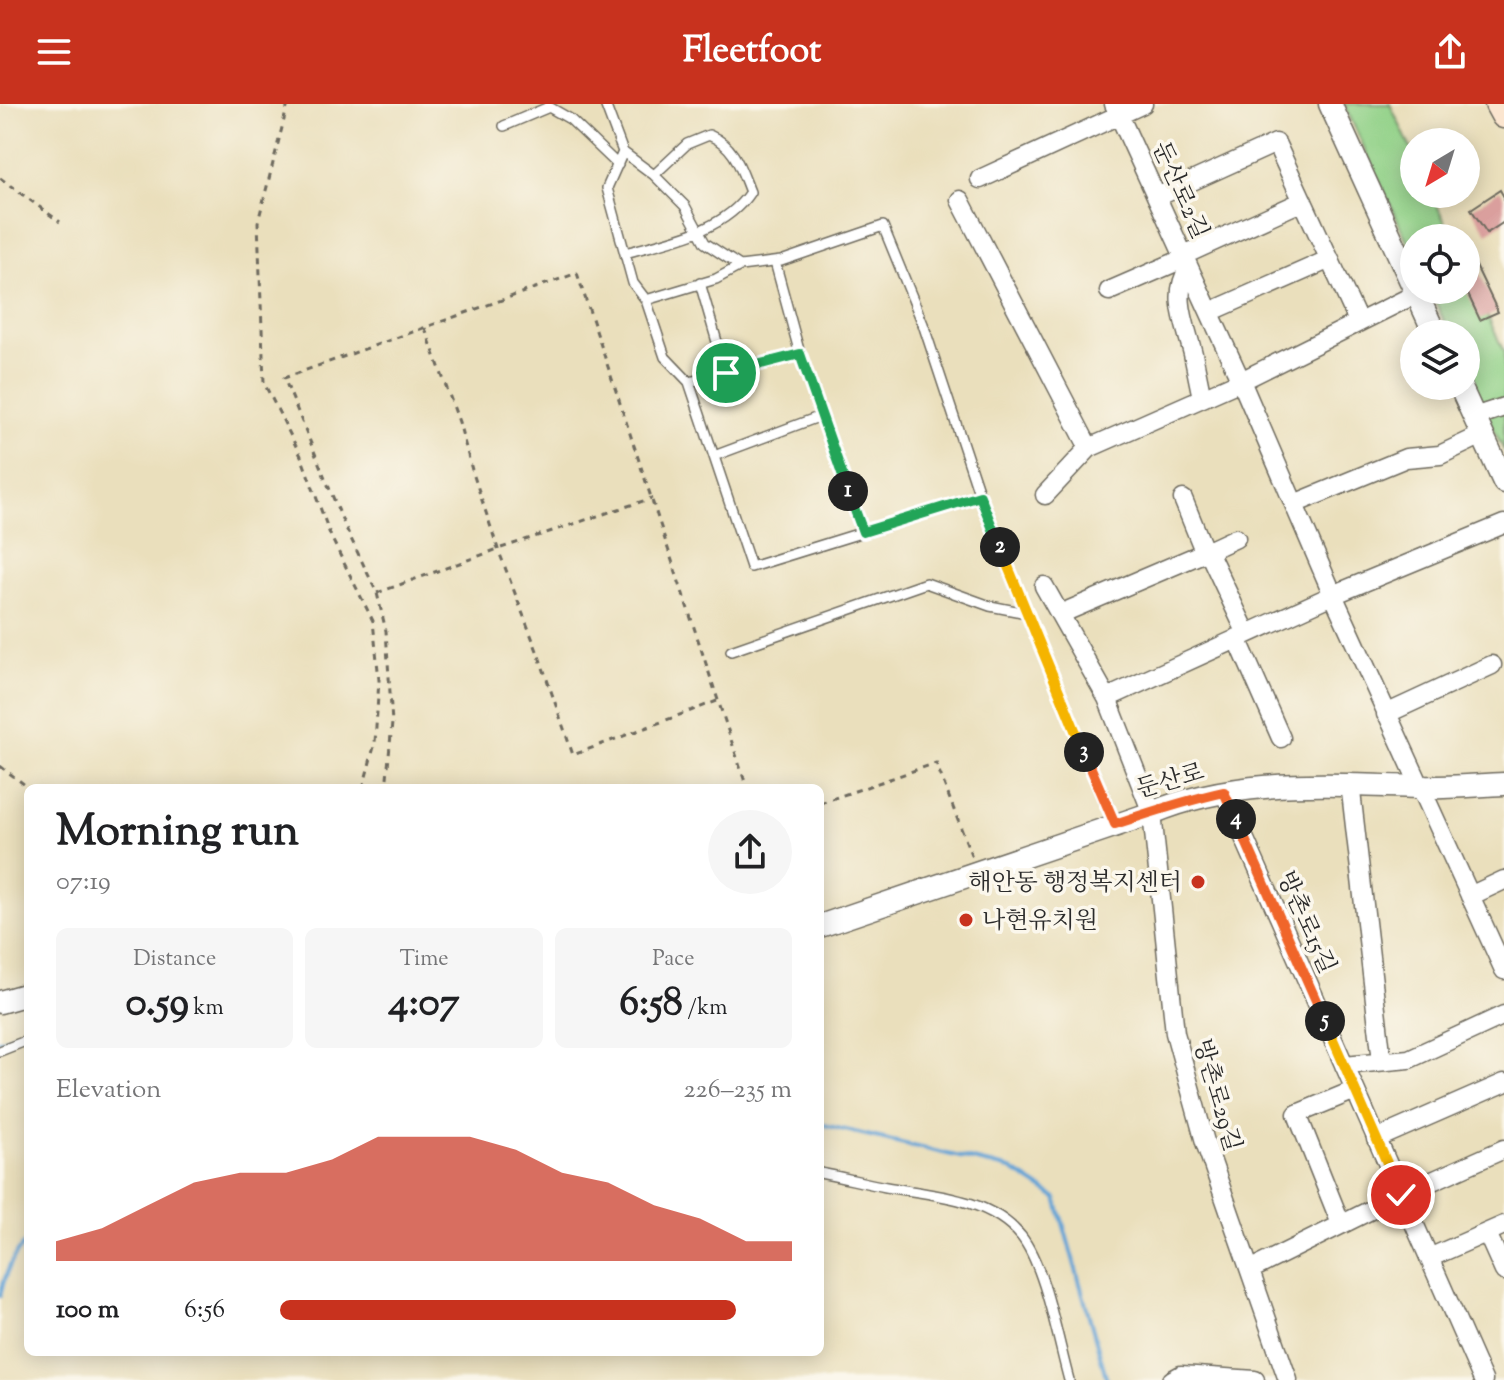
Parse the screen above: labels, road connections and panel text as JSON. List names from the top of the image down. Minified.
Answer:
{"streets":{"street":["둔산로2길","둔산로","방촌로15길","방촌로29길"]},"crossings":[["둔산로2길","둔산로"],["둔산로","방촌로15길"],["둔산로","방촌로29길"]],"places":["해안동 행정복지센터","나현유치원"],"north":"bottom left","page":{"header":"Fleetfoot","pins":["1","2","3","4","5"],"heading":["Morning run","07:19"],"stats":[["Distance","0.59 km"],["Time","4:07"],["Pace","6:58 /km"]],"chart":["Elevation","226–235 m"],"list":[{"name":"100 m","note":"6:56"}]}}
